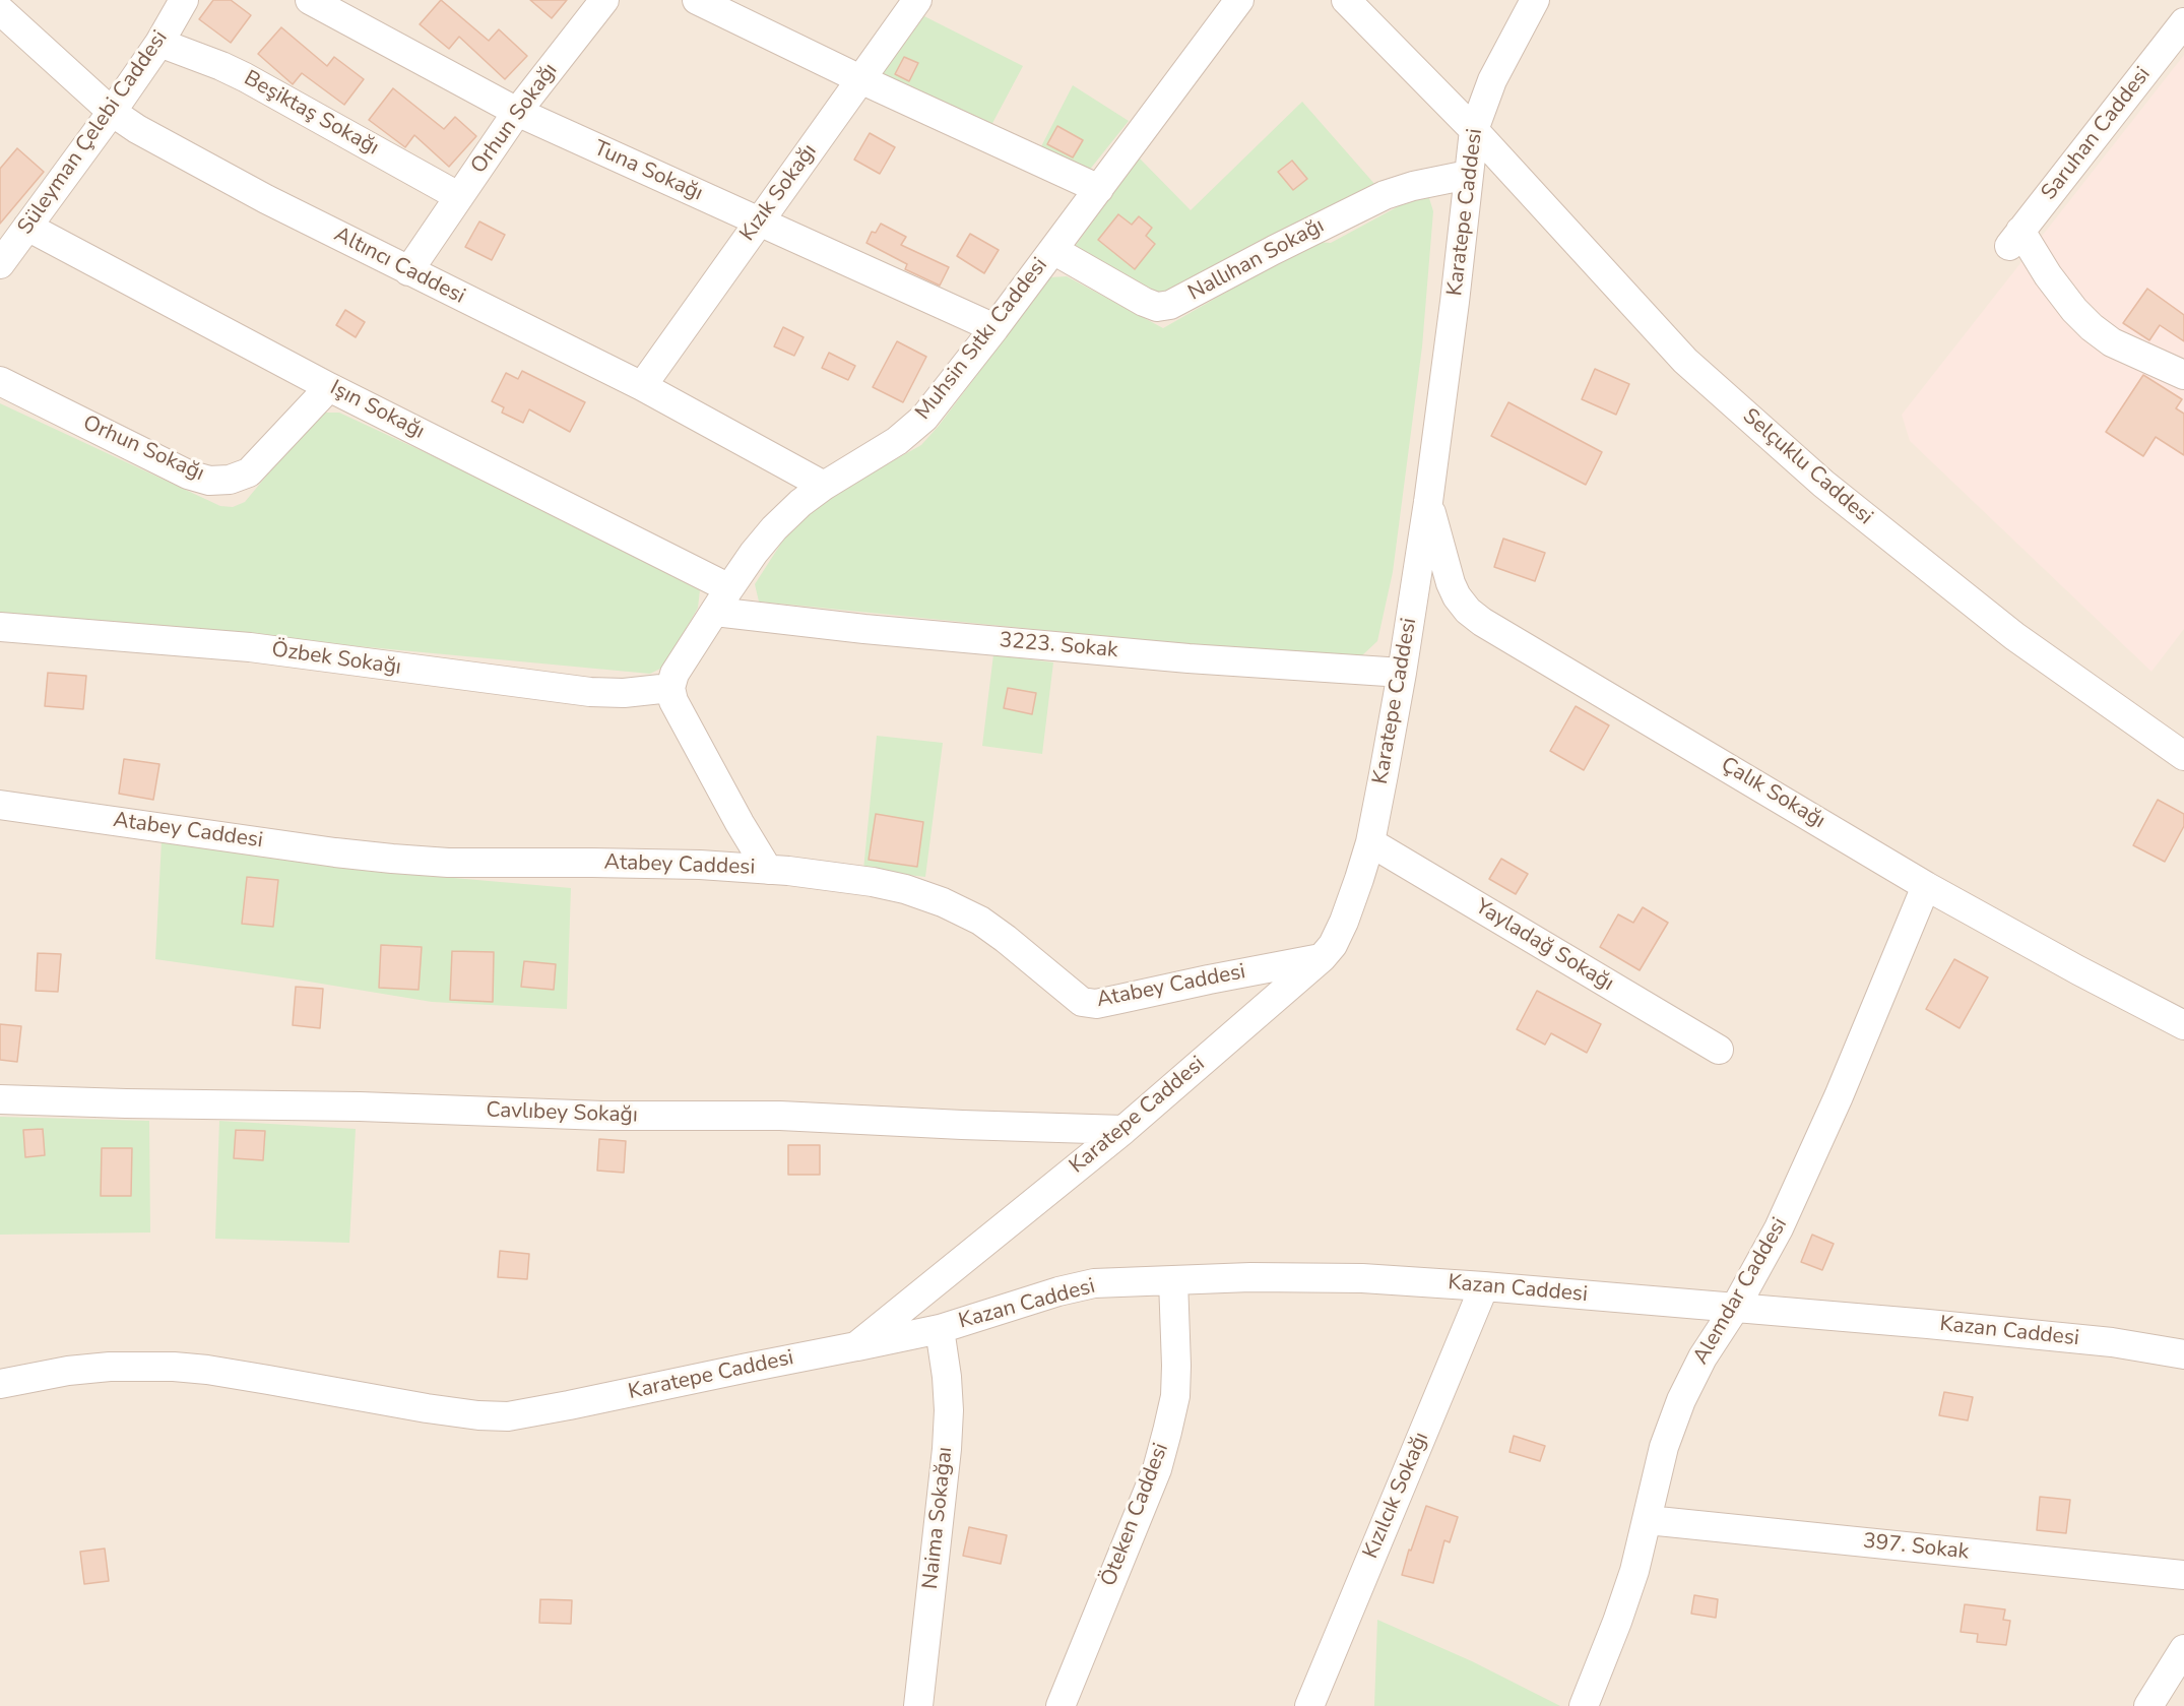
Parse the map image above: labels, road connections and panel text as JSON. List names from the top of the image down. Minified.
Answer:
{"streets":{"street":["Beşiktaş Sokağı","Orhun Sokağı","Süleyman Çelebi Caddesi","Saruhan Caddesi","Tuna Sokağı","Kızık Sokağı","Karatepe Caddesi","Nallıhan Sokağı","Altıncı Caddesi","Muhsin Sıtkı Caddesi","Işın Sokağı","Selçuklu Caddesi","3223. Sokak","Özbek Sokağı","Çalık Sokağı","Atabey Caddesi","Yayladağ Sokağı","Cavlıbey Sokağı","Kazan Caddesi","Alemdar Caddesi","Kızılcık Sokağı","Öteken Caddesi","Naima Sokağaı","397. Sokak"]},"crossings":[["Beşiktaş Sokağı","Orhun Sokağı"],["Beşiktaş Sokağı","Süleyman Çelebi Caddesi"],["Orhun Sokağı","Tuna Sokağı"],["Orhun Sokağı","Altıncı Caddesi"],["Orhun Sokağı","Işın Sokağı"],["Süleyman Çelebi Caddesi","Altıncı Caddesi"],["Süleyman Çelebi Caddesi","Işın Sokağı"],["Tuna Sokağı","Kızık Sokağı"],["Tuna Sokağı","Muhsin Sıtkı Caddesi"],["Kızık Sokağı","Altıncı Caddesi"],["Karatepe Caddesi","Nallıhan Sokağı"],["Karatepe Caddesi","Selçuklu Caddesi"],["Karatepe Caddesi","3223. Sokak"],["Karatepe Caddesi","Çalık Sokağı"],["Karatepe Caddesi","Atabey Caddesi"],["Karatepe Caddesi","Yayladağ Sokağı"],["Karatepe Caddesi","Cavlıbey Sokağı"],["Karatepe Caddesi","Kazan Caddesi"],["Nallıhan Sokağı","Muhsin Sıtkı Caddesi"],["Altıncı Caddesi","Muhsin Sıtkı Caddesi"],["Muhsin Sıtkı Caddesi","Işın Sokağı"],["Muhsin Sıtkı Caddesi","3223. Sokak"],["Muhsin Sıtkı Caddesi","Özbek Sokağı"],["Işın Sokağı","3223. Sokak"],["Çalık Sokağı","Alemdar Caddesi"],["Kazan Caddesi","Alemdar Caddesi"],["Kazan Caddesi","Kızılcık Sokağı"],["Kazan Caddesi","Öteken Caddesi"],["Kazan Caddesi","Naima Sokağaı"],["Alemdar Caddesi","397. Sokak"]]}
